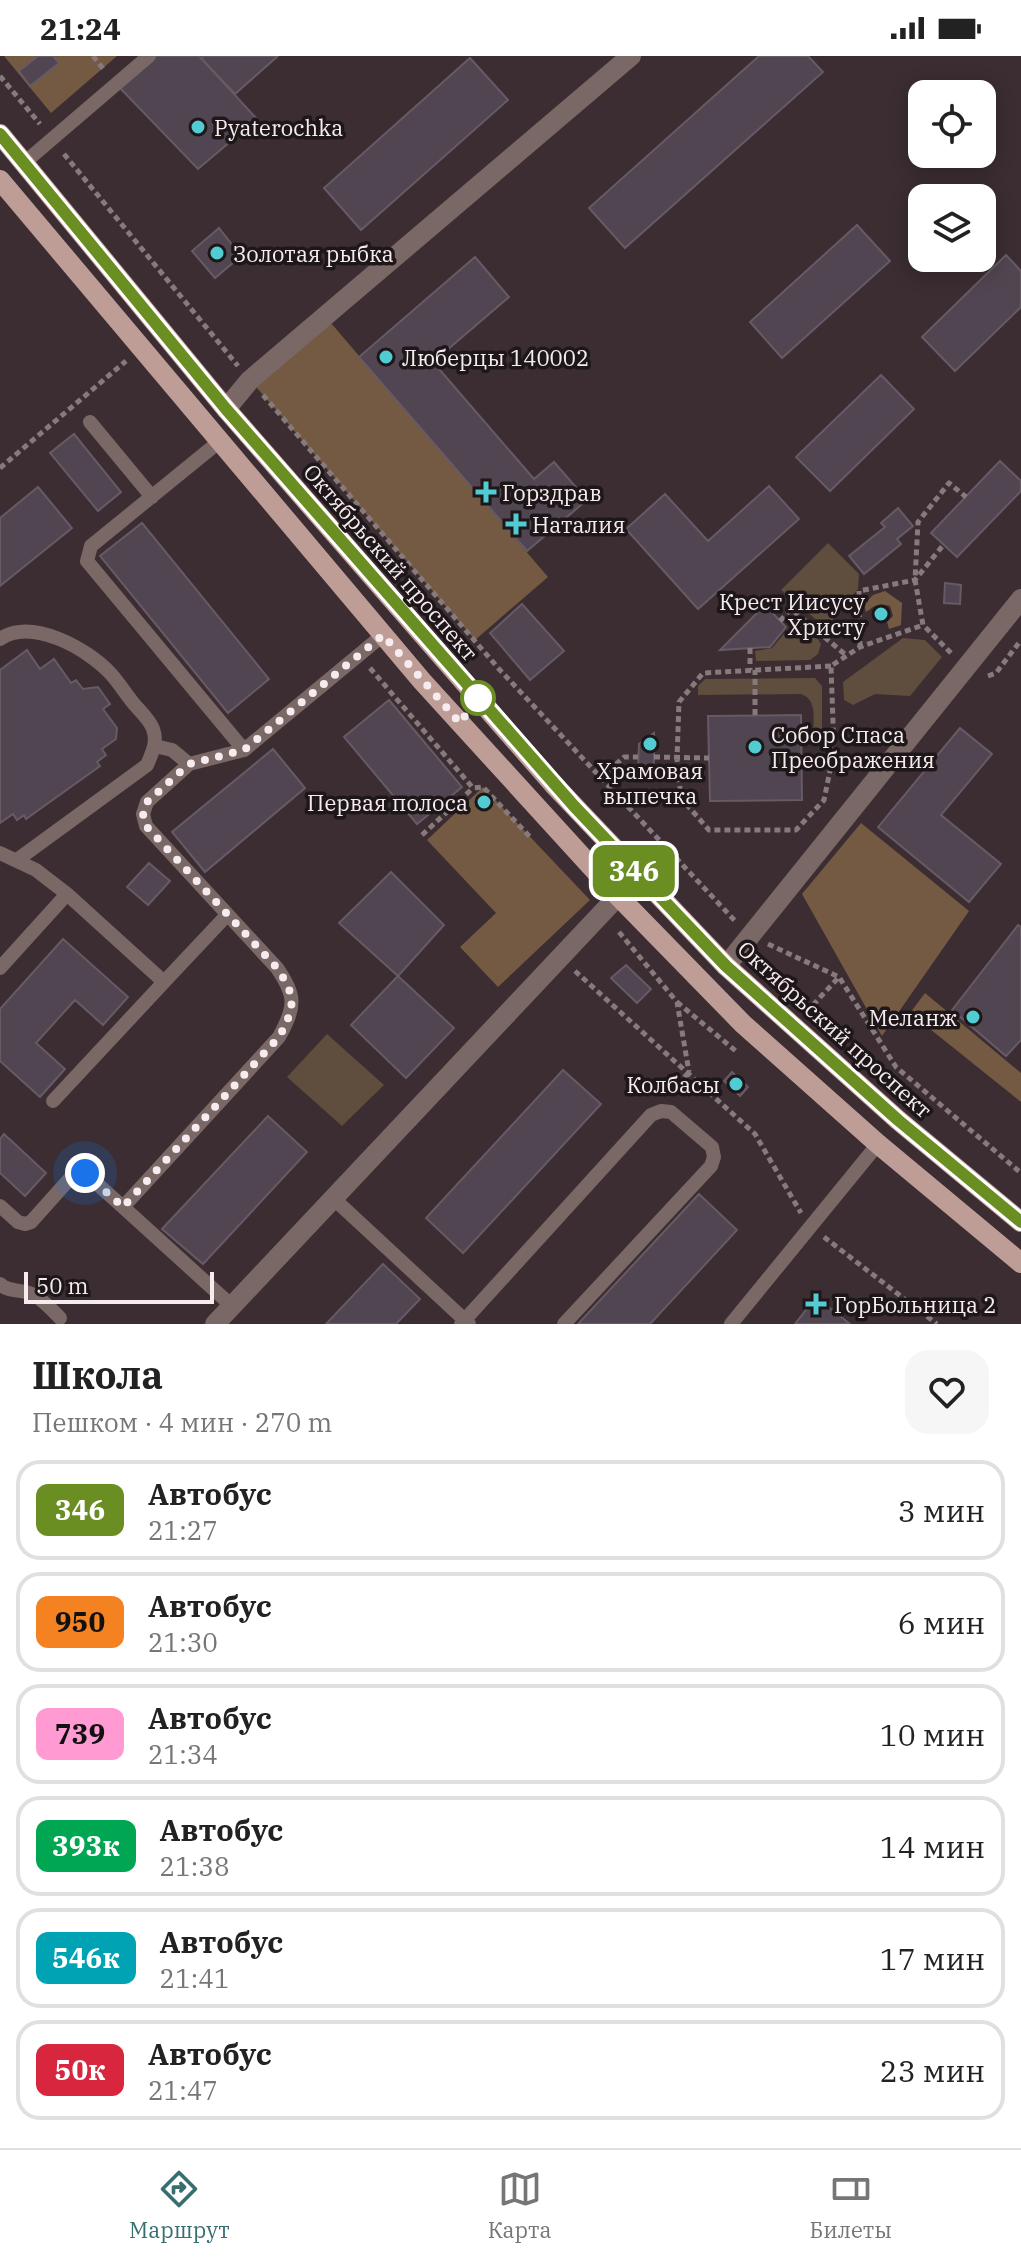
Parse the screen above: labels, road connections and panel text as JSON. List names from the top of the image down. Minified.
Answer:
{"streets":{"main road":["Октябрьский проспект"]},"places":{"other":["Pyaterochka","Золотая рыбка","Люберцы 140002","Крест Иисусу Христу","Храмовая выпечка","Собор Спаса Преображения","Первая полоса","Меланж","Колбасы"],"health":["Горздрав","Наталия","ГорБольница 2"]},"lines":["bus line 346"],"scale_bar":"50 m","page":{"status":"21:24","on_map":"346","scale":"50 m","heading":["Школа","Пешком · 4 мин · 270 m"],"list":[{"mark":"346","name":"Автобус","note":"21:27","value":"3 мин"},{"mark":"950","name":"Автобус","note":"21:30","value":"6 мин"},{"mark":"739","name":"Автобус","note":"21:34","value":"10 мин"},{"mark":"393к","name":"Автобус","note":"21:38","value":"14 мин"},{"mark":"546к","name":"Автобус","note":"21:41","value":"17 мин"},{"mark":"50к","name":"Автобус","note":"21:47","value":"23 мин"}],"tabs":["Маршрут","Карта","Билеты"]}}
